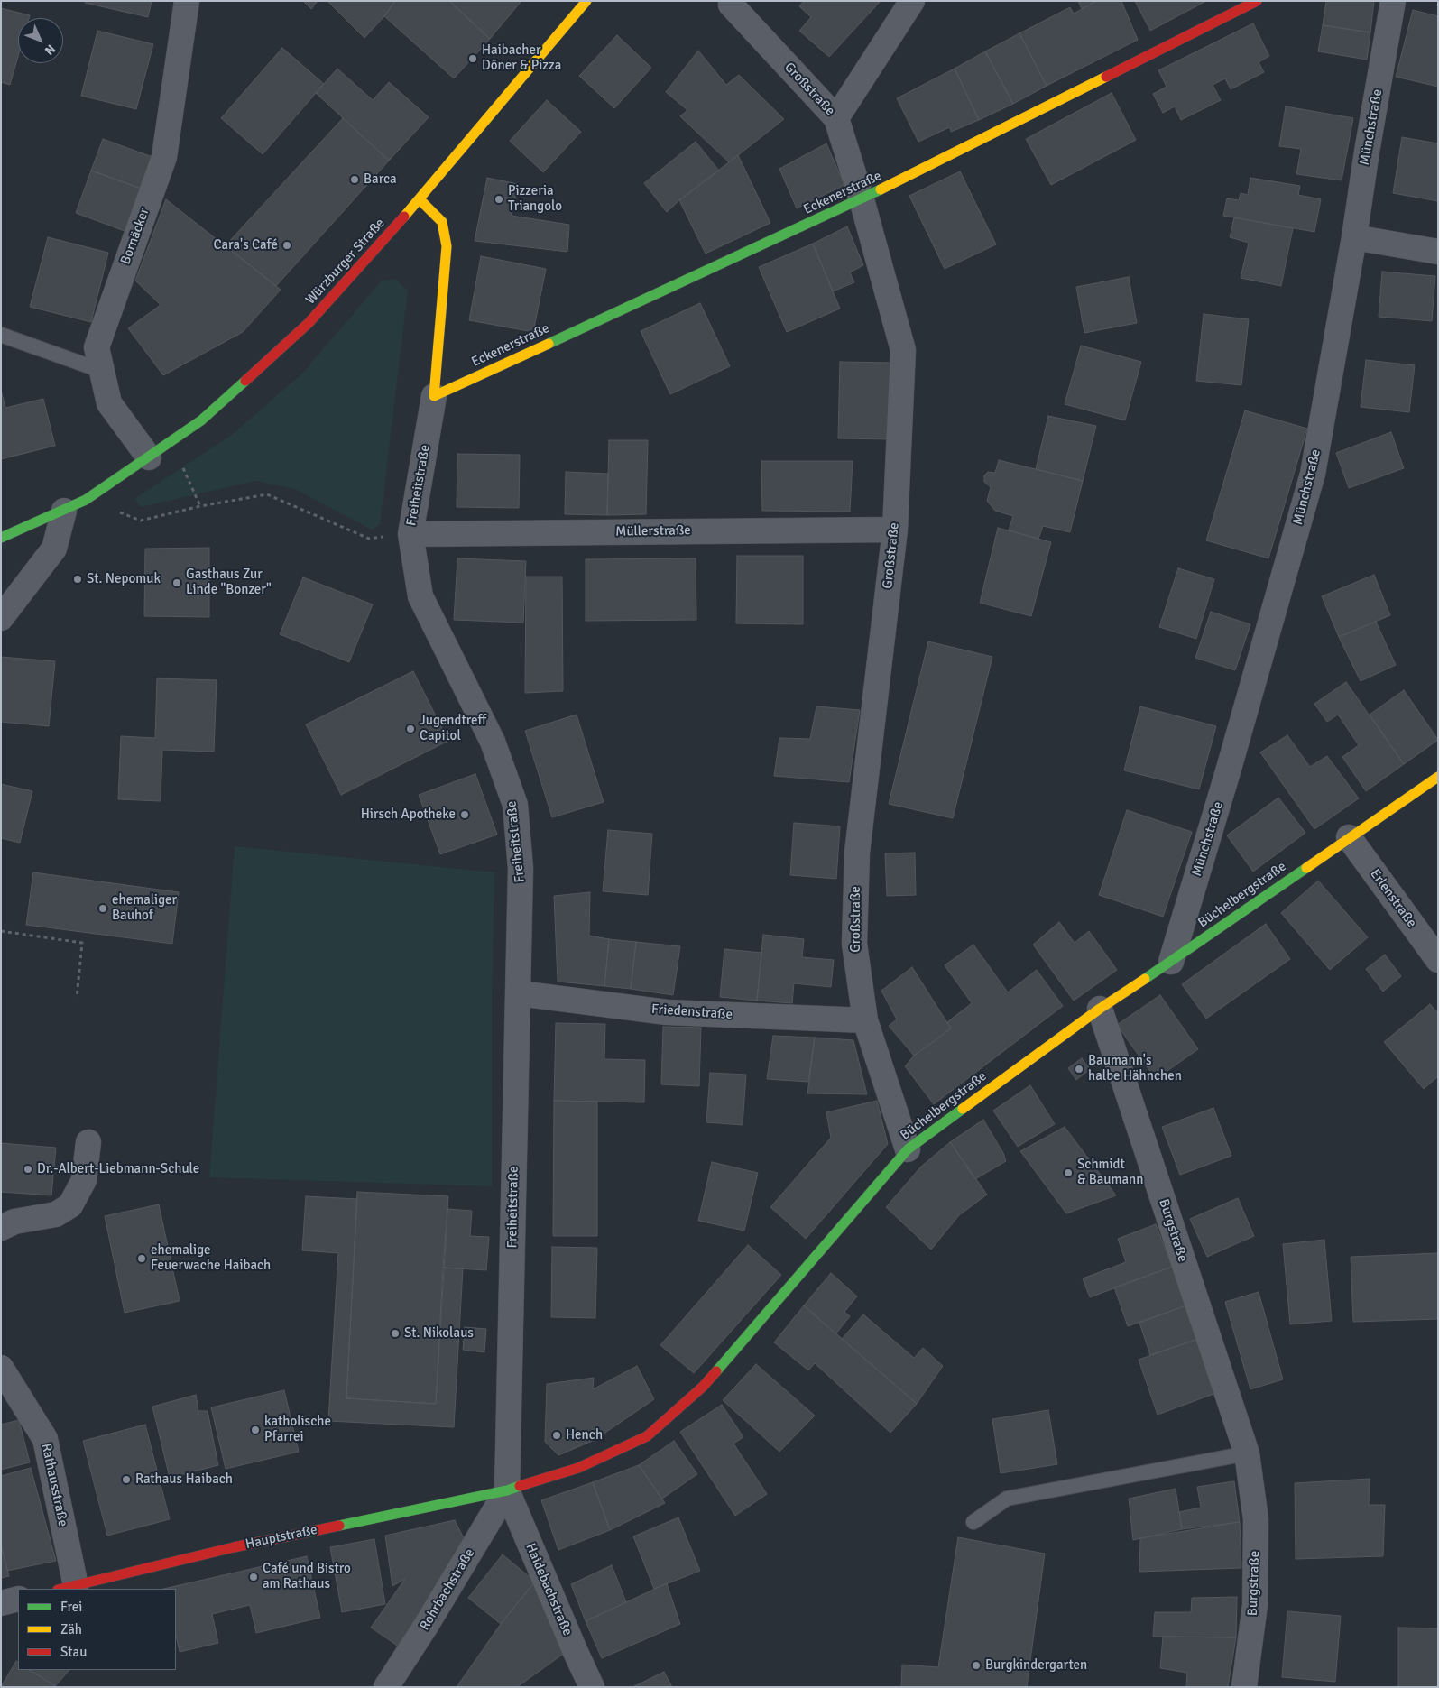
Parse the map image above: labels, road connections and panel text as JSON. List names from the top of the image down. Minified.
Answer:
{"streets":{"street":["Großstraße","Münchstraße","Eckenerstraße","Bornäcker","Würzburger Straße","Freiheitstraße","Müllerstraße","Büchelbergstraße","Erlenstraße","Friedenstraße","Burgstraße","Rathausstraße","Hauptstraße","Rohrbachstraße","Haidebachstraße"]},"crossings":[["Großstraße","Eckenerstraße"],["Großstraße","Müllerstraße"],["Großstraße","Büchelbergstraße"],["Großstraße","Friedenstraße"],["Münchstraße","Büchelbergstraße"],["Eckenerstraße","Freiheitstraße"],["Würzburger Straße","Freiheitstraße"],["Freiheitstraße","Müllerstraße"],["Freiheitstraße","Büchelbergstraße"],["Freiheitstraße","Friedenstraße"],["Freiheitstraße","Hauptstraße"],["Freiheitstraße","Rohrbachstraße"],["Freiheitstraße","Haidebachstraße"],["Büchelbergstraße","Erlenstraße"],["Büchelbergstraße","Burgstraße"],["Büchelbergstraße","Hauptstraße"],["Büchelbergstraße","Rohrbachstraße"],["Büchelbergstraße","Haidebachstraße"],["Rathausstraße","Hauptstraße"],["Hauptstraße","Rohrbachstraße"],["Hauptstraße","Haidebachstraße"],["Rohrbachstraße","Haidebachstraße"]],"places":["Haibacher Döner & Pizza","Barca","Pizzeria Triangolo","Cara's Café","St. Nepomuk","Gasthaus Zur Linde \"Bonzer\"","Jugendtreff Capitol","Hirsch Apotheke","ehemaliger Bauhof","Baumann's halbe Hähnchen","Dr.-Albert-Liebmann-Schule","Schmidt & Baumann","ehemalige Feuerwache Haibach","St. Nikolaus","katholische Pfarrei","Hench","Rathaus Haibach","Café und Bistro am Rathaus","Burgkindergarten"],"legend":["Frei","Zäh","Stau"],"north":"bottom right"}
